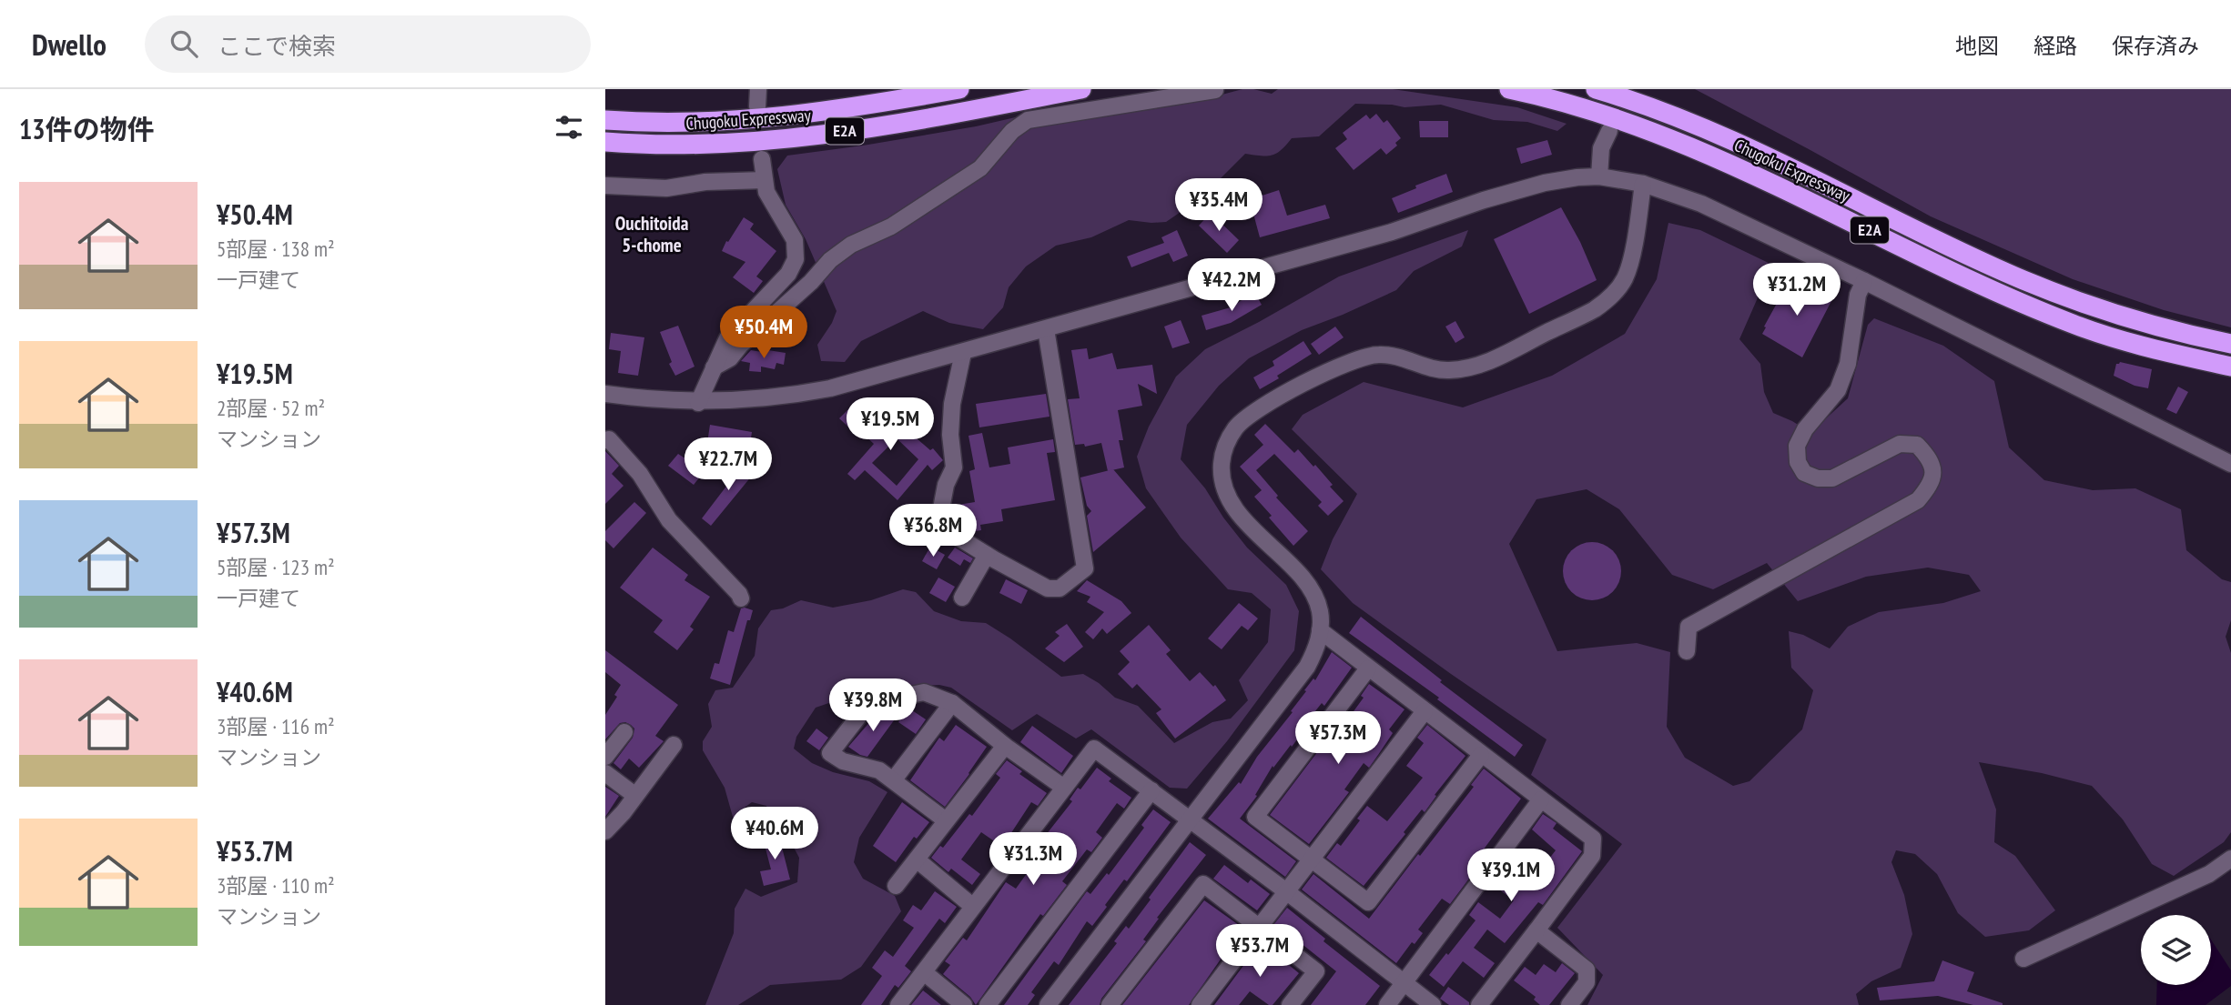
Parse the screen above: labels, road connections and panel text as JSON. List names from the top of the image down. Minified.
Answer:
{"streets":{"highway":["Chugoku Expressway","E2A"]},"districts":["Ouchitoida 5-chome"],"page":{"header":"Dwello","search":"ここで検索","nav":["地図","経路","保存済み"],"heading":"13件の物件","list":[{"name":"¥50.4M","note":"5部屋 · 138 m² · 一戸建て"},{"name":"¥19.5M","note":"2部屋 · 52 m² · マンション"},{"name":"¥57.3M","note":"5部屋 · 123 m² · 一戸建て"},{"name":"¥40.6M","note":"3部屋 · 116 m² · マンション"},{"name":"¥53.7M","note":"3部屋 · 110 m² · マンション"}],"price":["¥35.4M","¥42.2M","¥31.2M","¥50.4M","¥19.5M","¥22.7M","¥36.8M","¥39.8M","¥57.3M","¥40.6M","¥31.3M","¥39.1M","¥53.7M"]}}
